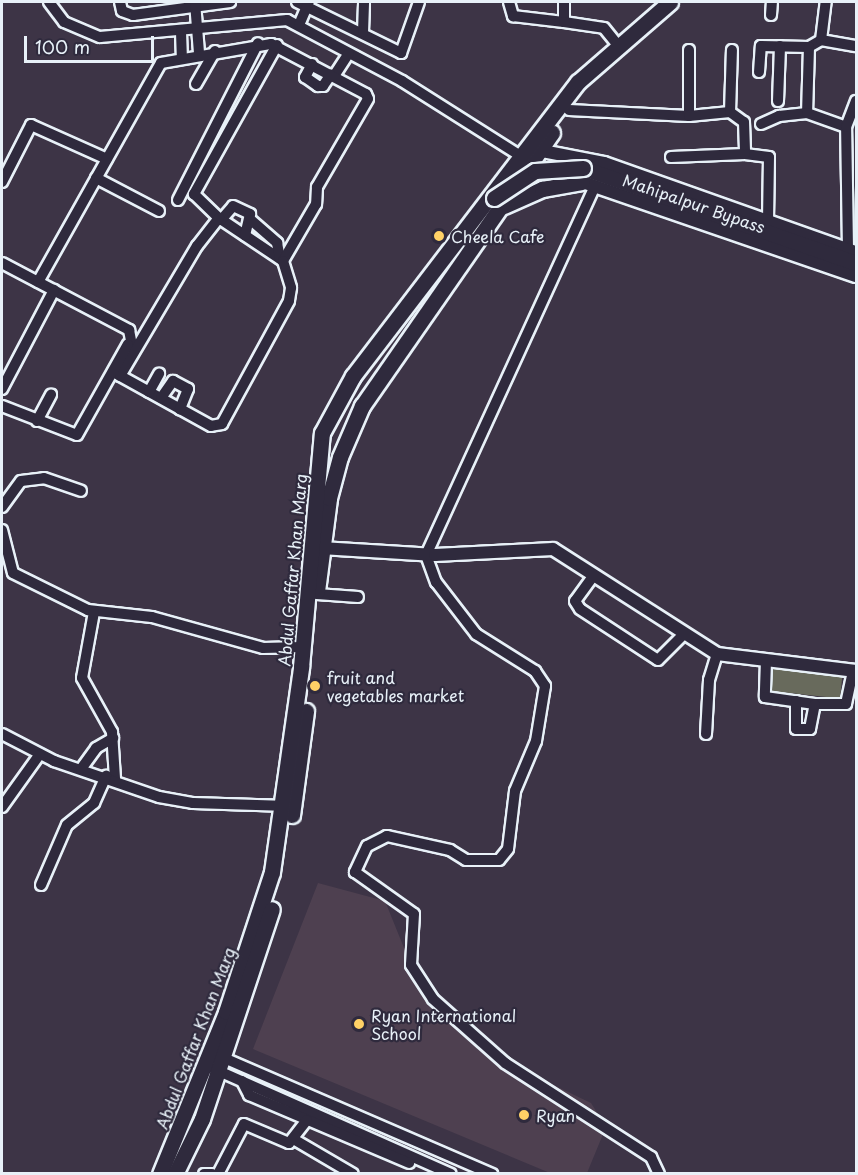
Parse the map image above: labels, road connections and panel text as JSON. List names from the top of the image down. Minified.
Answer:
{"streets":{"main road":["Abdul Gaffar Khan Marg"],"street":["Mahipalpur Bypass"]},"crossings":[["Mahipalpur Bypass","Abdul Gaffar Khan Marg"]],"places":["Cheela Cafe","fruit and vegetables market","Ryan International School","Ryan"],"scale_bar":"100 m"}
